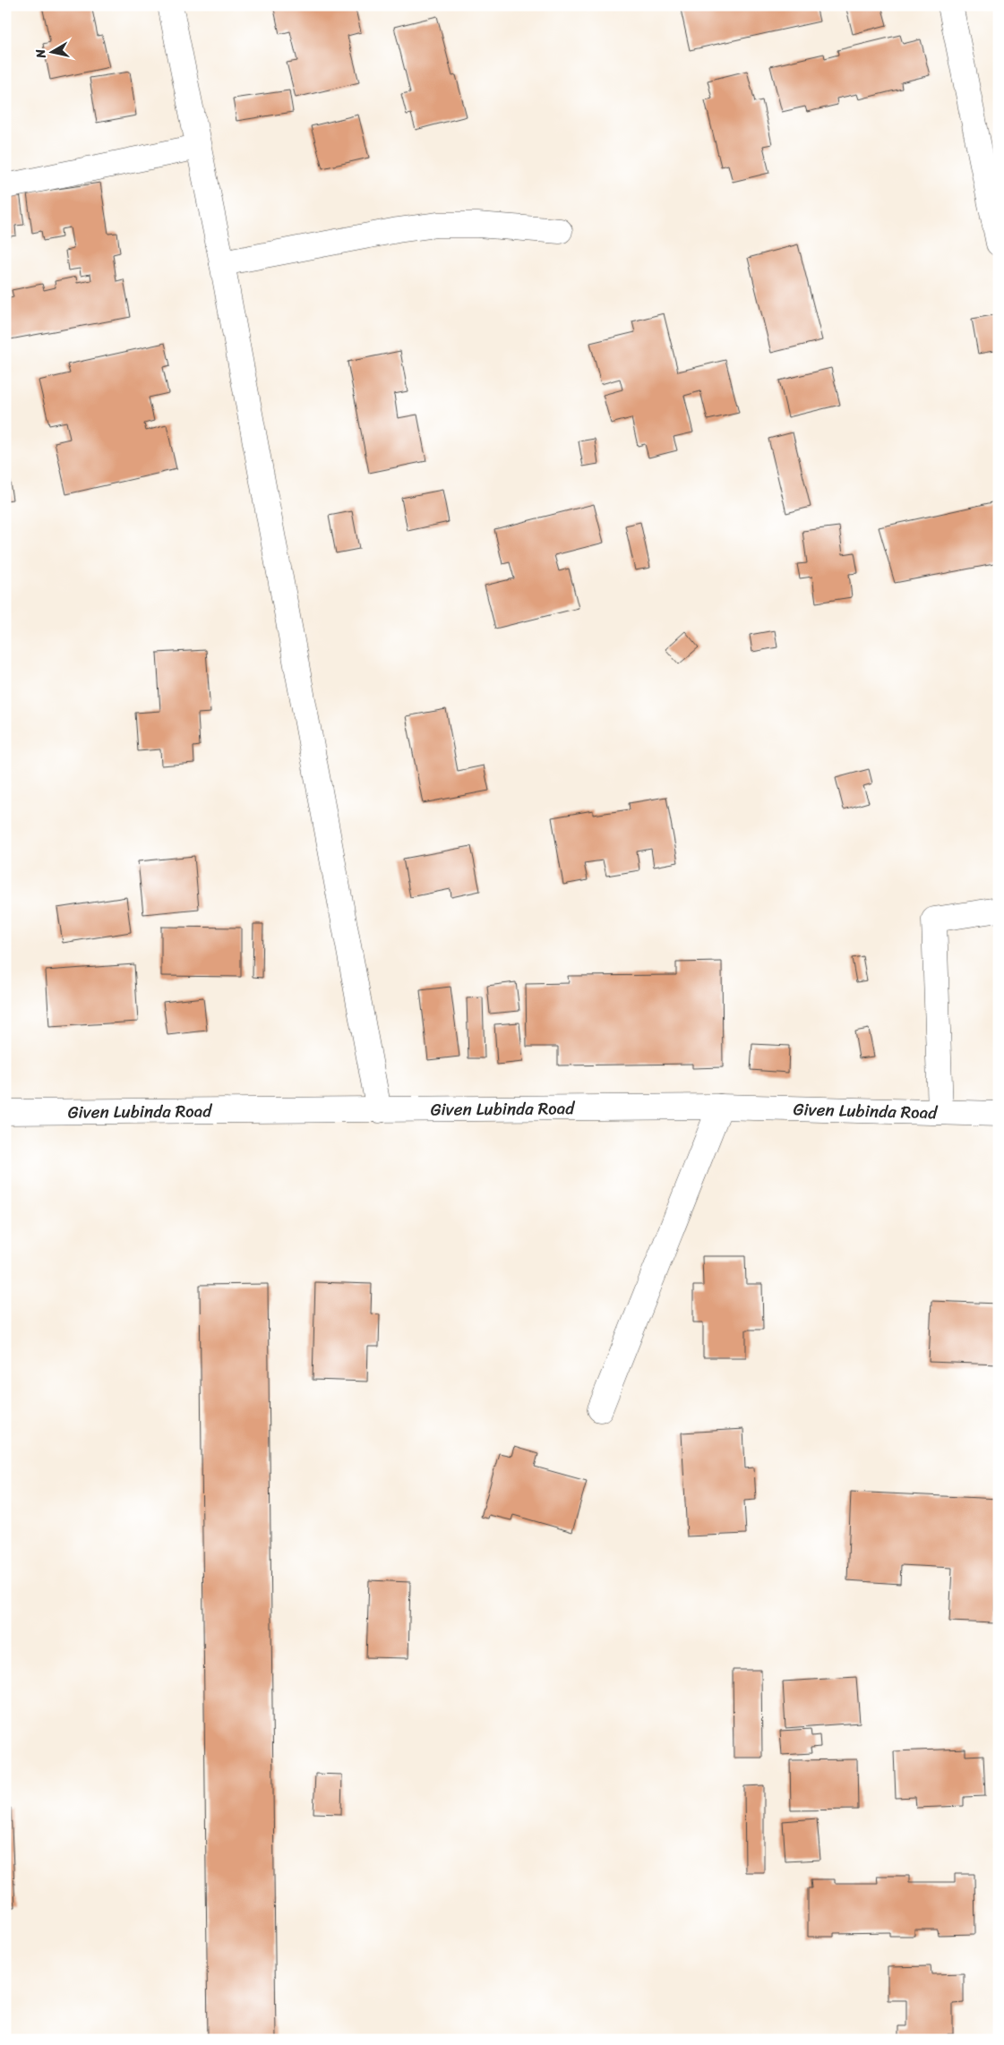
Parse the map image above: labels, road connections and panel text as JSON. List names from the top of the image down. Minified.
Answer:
{"streets":{"street":["Given Lubinda Road"]},"north":"left"}
